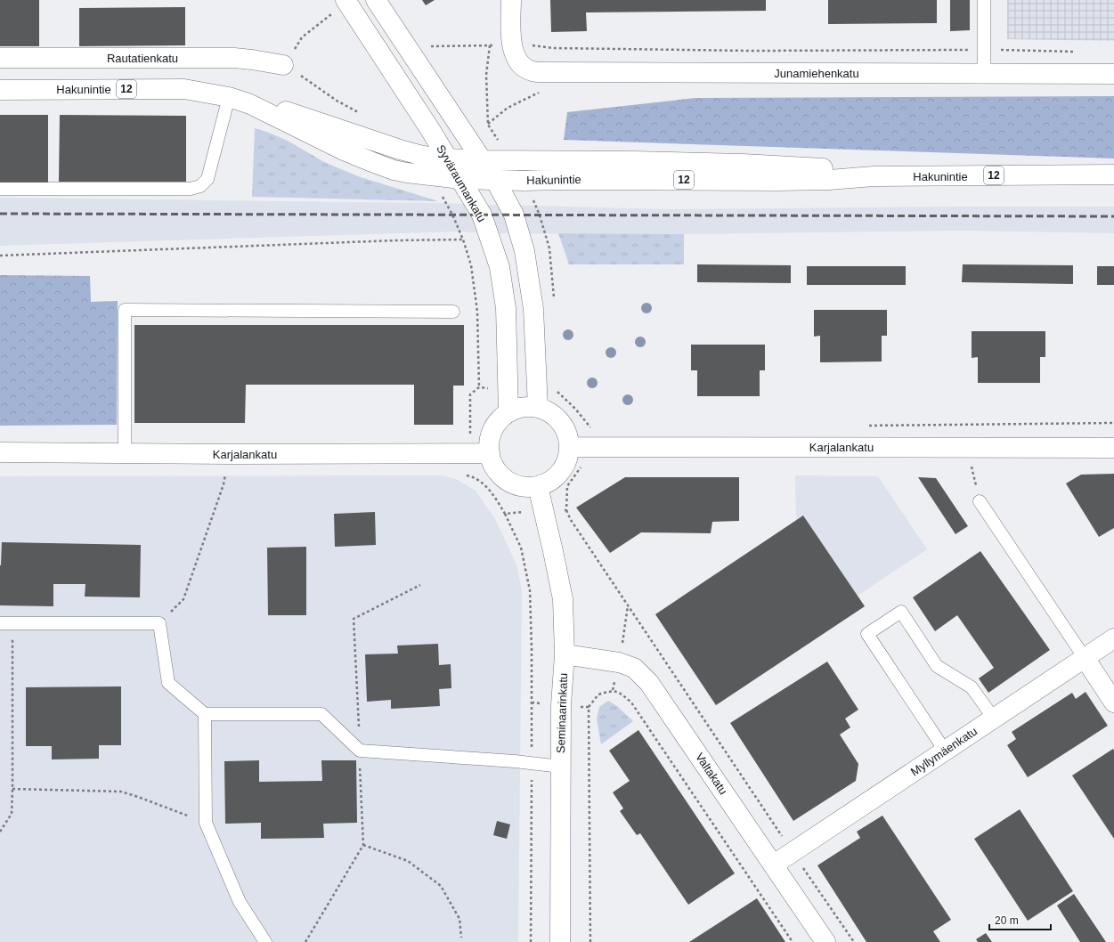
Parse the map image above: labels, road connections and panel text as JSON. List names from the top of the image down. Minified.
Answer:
{"streets":{"main road":["Rautatienkatu","Junamiehenkatu","Hakunintie","12","Syväraumankatu","Karjalankatu","Seminaarinkatu","Myllymäenkatu","Valtakatu"]},"crossings":[["Hakunintie","Syväraumankatu"],["Syväraumankatu","Karjalankatu"],["Syväraumankatu","Seminaarinkatu"],["Karjalankatu","Seminaarinkatu"],["Seminaarinkatu","Valtakatu"],["Myllymäenkatu","Valtakatu"]],"scale_bar":"20 m"}
